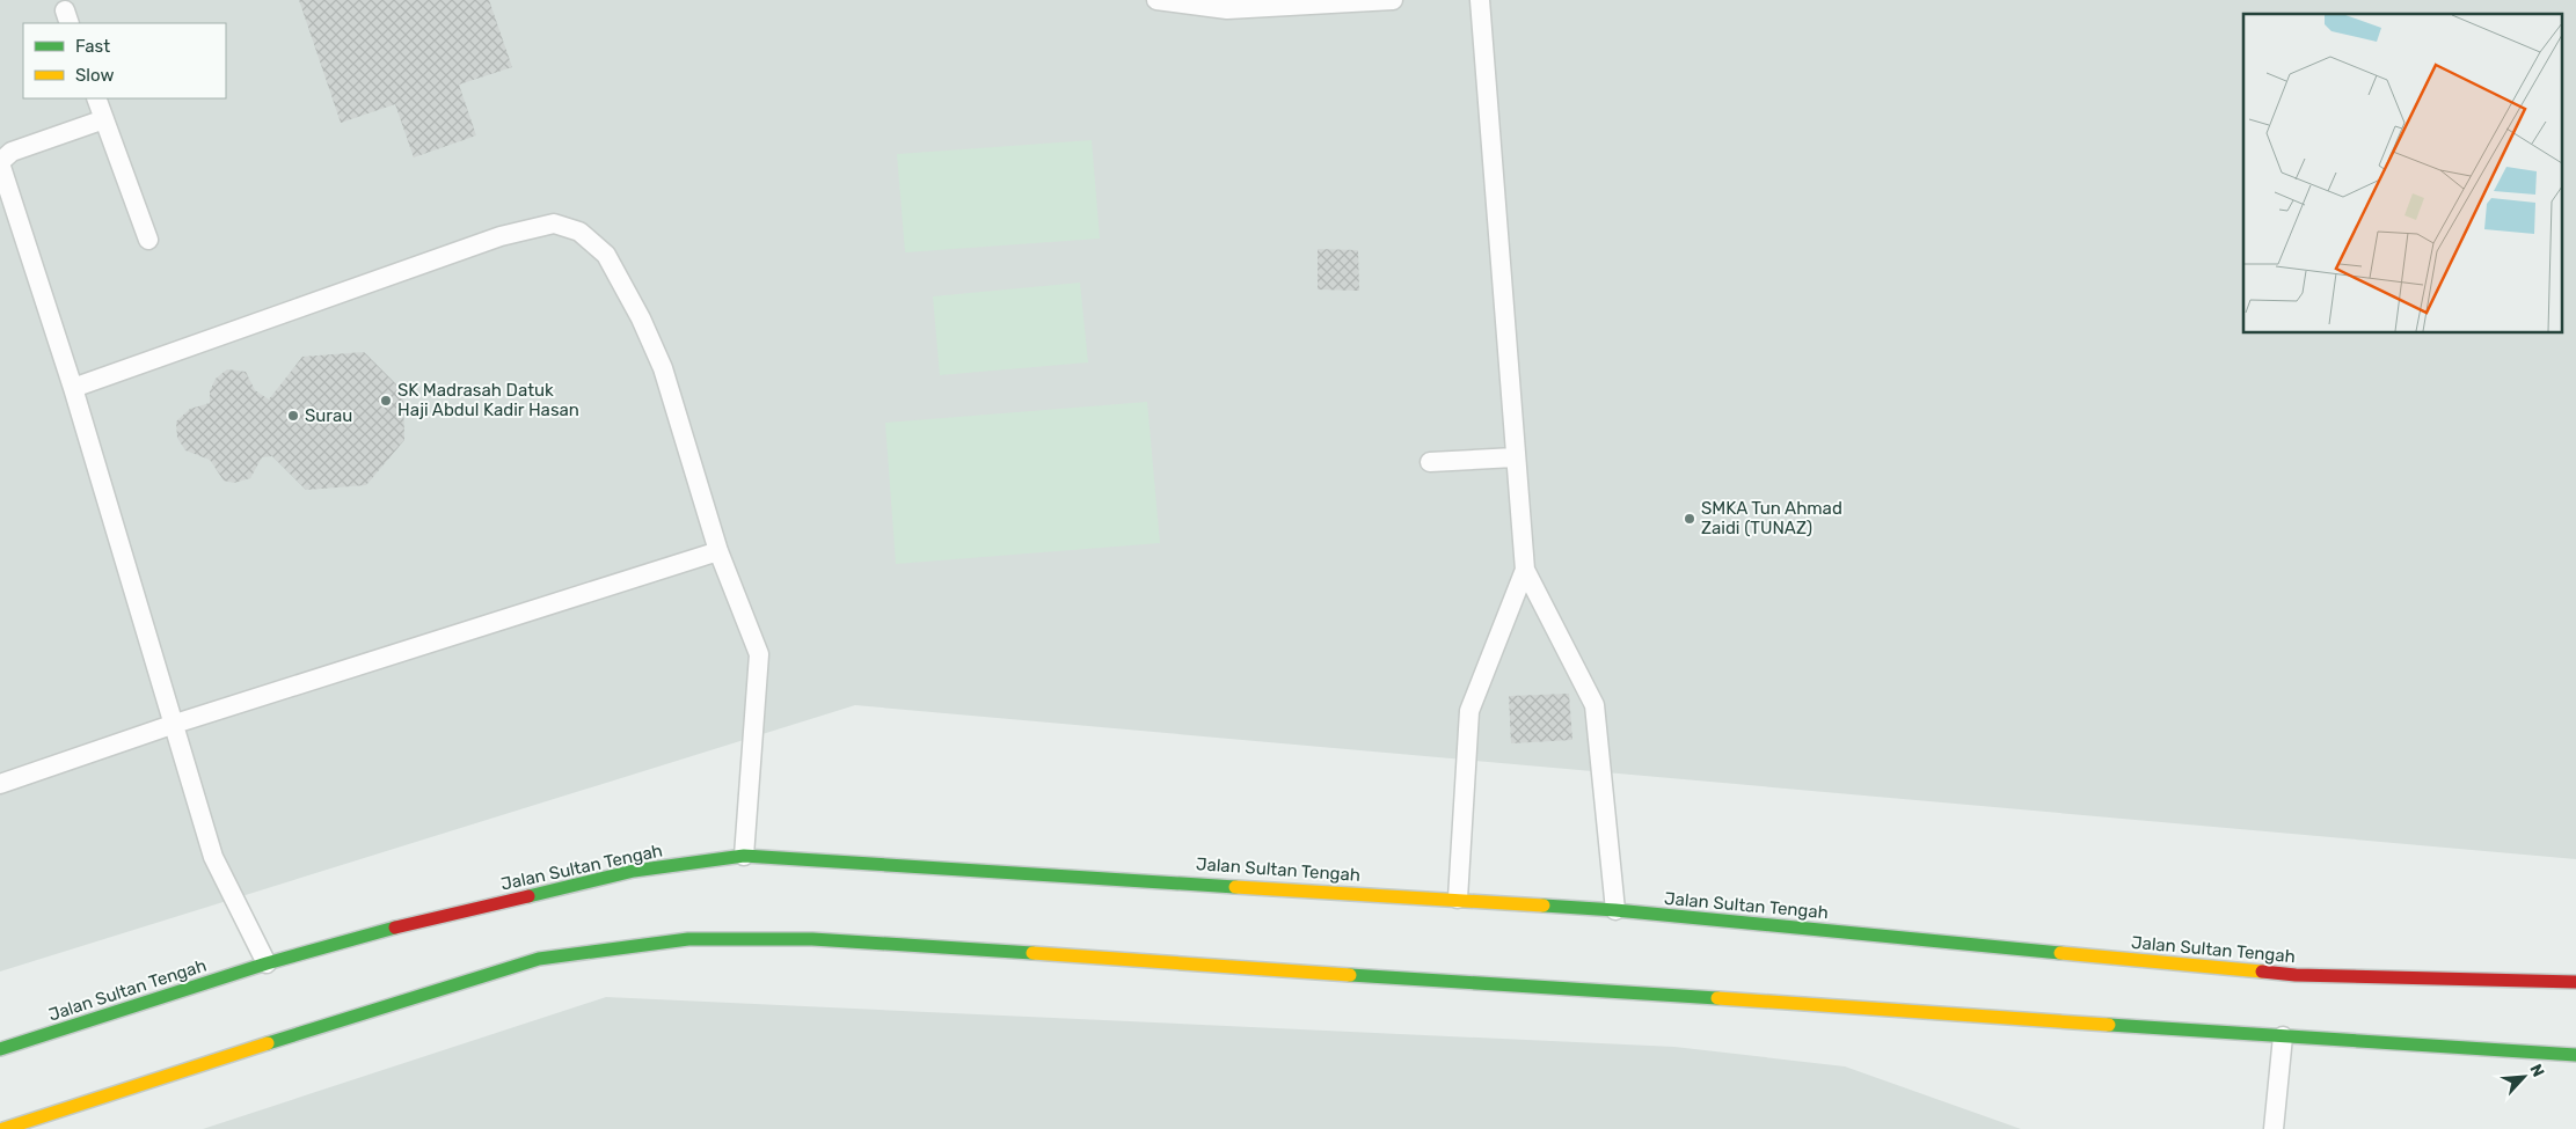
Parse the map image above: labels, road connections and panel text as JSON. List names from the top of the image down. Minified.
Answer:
{"streets":{"main road":["Jalan Sultan Tengah"]},"places":["SK Madrasah Datuk Haji Abdul Kadir Hasan","Surau","SMKA Tun Ahmad Zaidi (TUNAZ)"],"legend":["Fast","Slow"],"north":"top right"}
